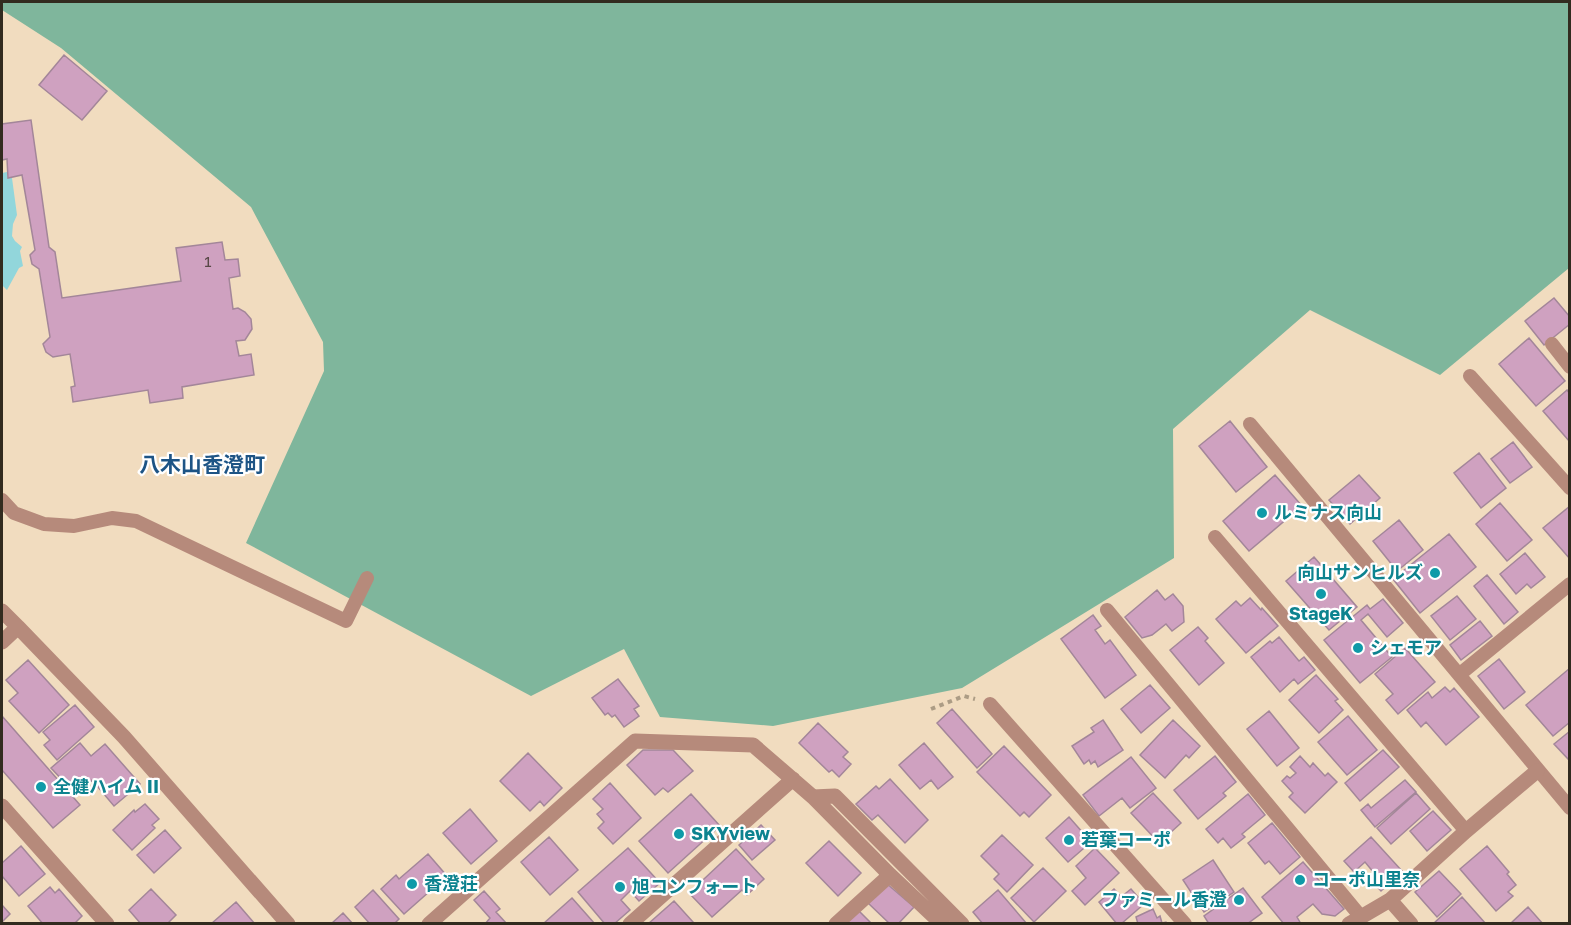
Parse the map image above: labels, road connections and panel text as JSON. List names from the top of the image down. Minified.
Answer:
{"districts":["八木山香澄町"],"places":["ルミナス向山","向山サンヒルズ","StageK","シェモア","全健ハイム II","SKYview","若葉コーポ","コーポ山里奈","香澄荘","旭コンフォート","ファミール香澄"],"house_numbers":["1"]}
